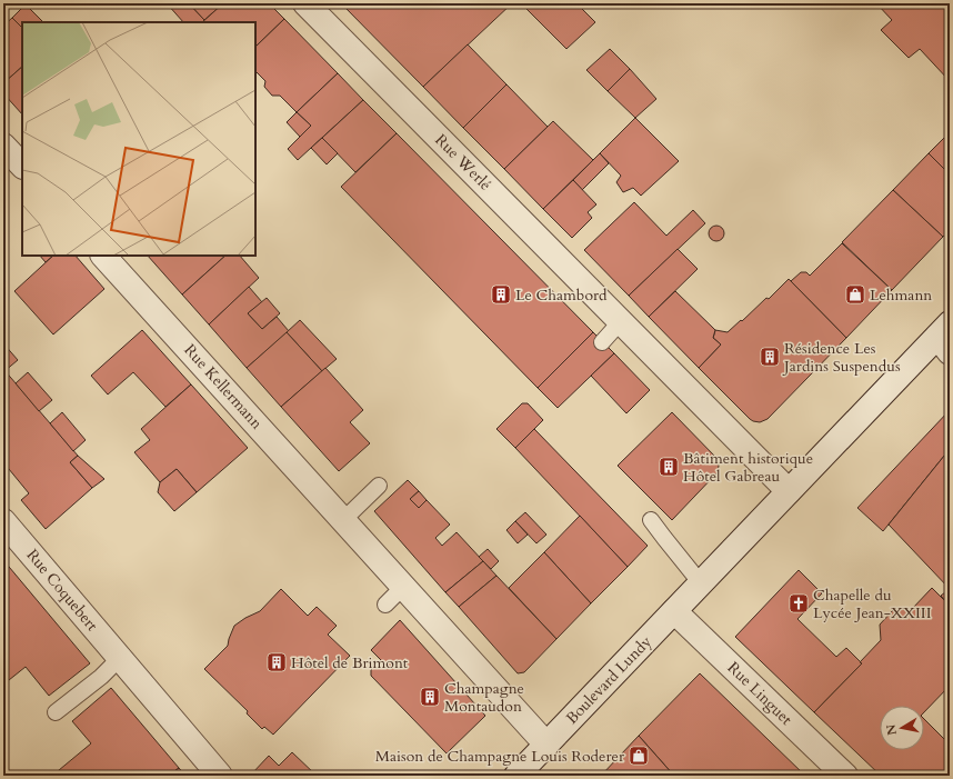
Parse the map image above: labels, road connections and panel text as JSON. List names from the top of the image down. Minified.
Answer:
{"streets":{"street":["Rue Werlé","Rue Kellermann","Rue Coquebert","Boulevard Lundy","Rue Linguet"]},"crossings":[["Rue Werlé","Boulevard Lundy"],["Rue Kellermann","Boulevard Lundy"],["Boulevard Lundy","Rue Linguet"]],"places":{"building":["Le Chambord","Résidence Les Jardins Suspendus","Bâtiment historique Hôtel Gabreau","Hôtel de Brimont","Champagne Montaudon"],"shop":["Lehmann","Maison de Champagne Louis Roderer"],"church":["Chapelle du Lycée Jean-XXIII"]},"north":"left"}
